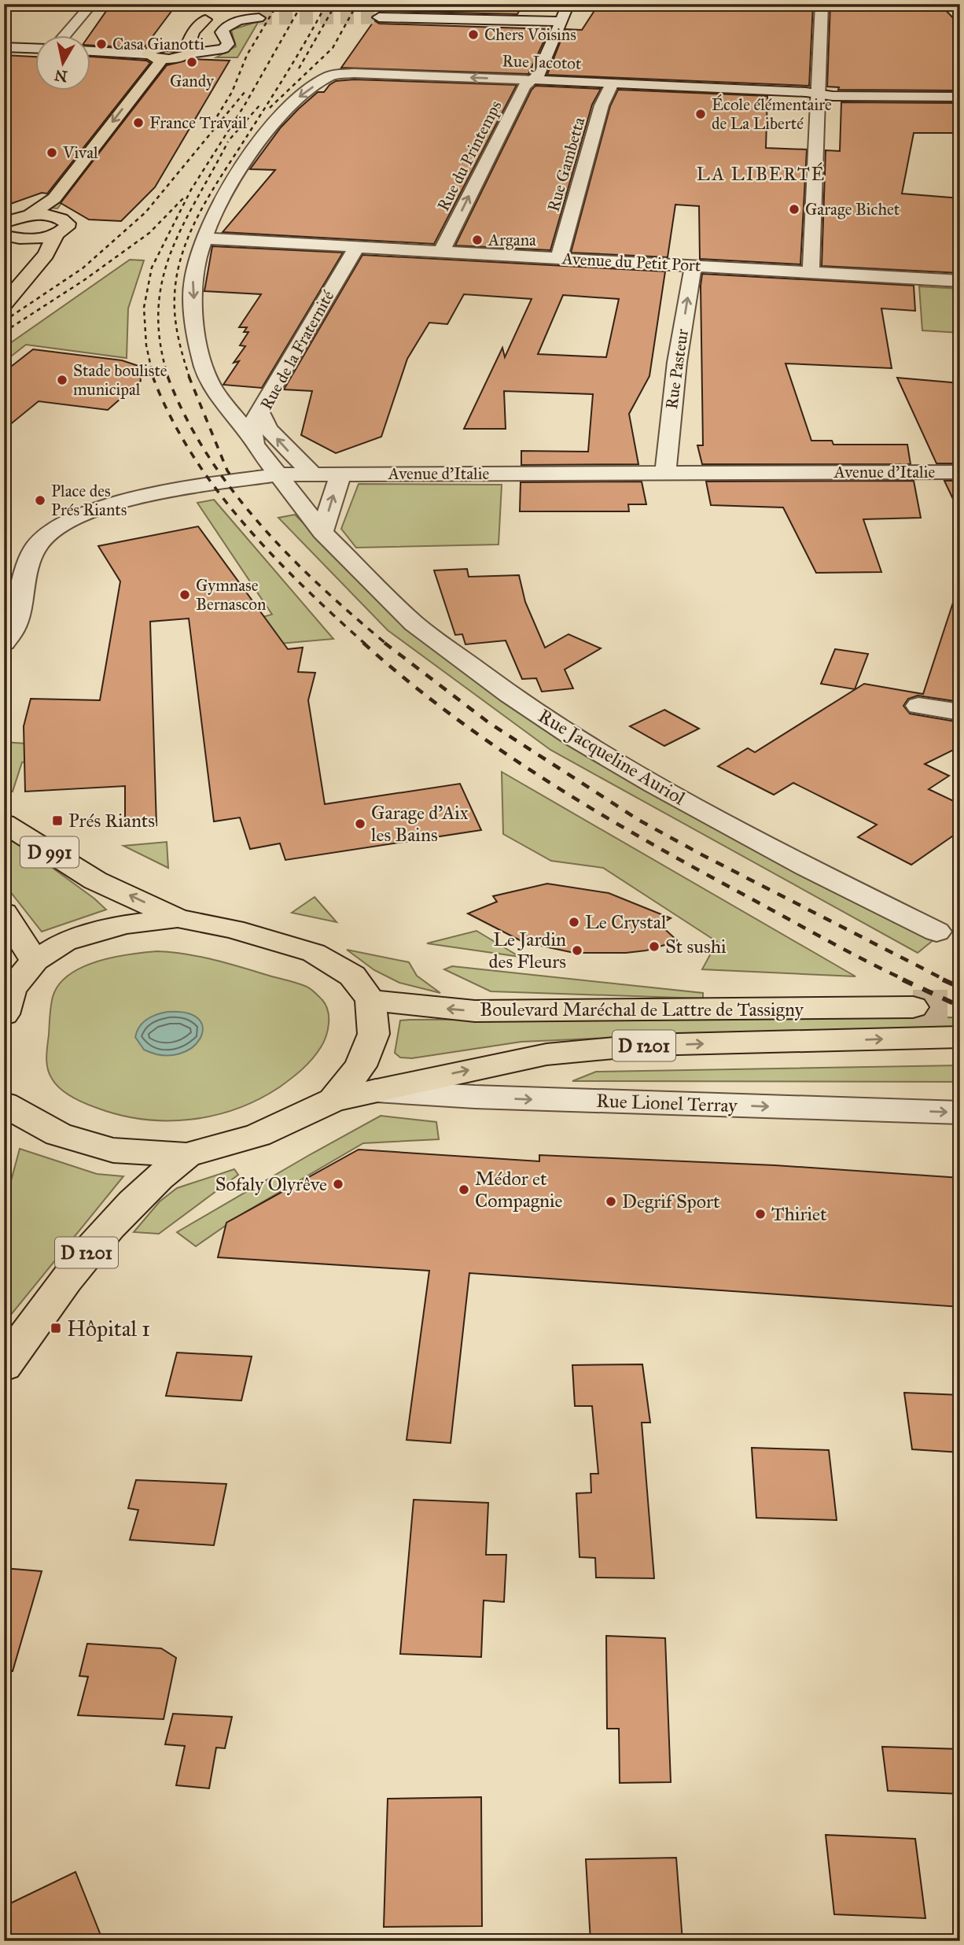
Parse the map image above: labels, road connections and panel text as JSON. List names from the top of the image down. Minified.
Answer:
{"streets":{"main road":["D 991","Boulevard Maréchal de Lattre de Tassigny","D 1201"],"street":["Rue Jacotot","Rue du Printemps","Rue Gambetta","Avenue du Petit Port","Rue de la Fraternité","Rue Pasteur","Avenue d'Italie","Rue Jacqueline Auriol","Rue Lionel Terray"]},"crossings":[["Rue Jacotot","Rue du Printemps"],["Rue Jacotot","Rue Gambetta"],["Rue Jacotot","Avenue du Petit Port"],["Rue Jacotot","Rue Jacqueline Auriol"],["Rue du Printemps","Avenue du Petit Port"],["Rue Gambetta","Avenue du Petit Port"],["Avenue du Petit Port","Rue de la Fraternité"],["Avenue du Petit Port","Rue Pasteur"],["Avenue du Petit Port","Rue Jacqueline Auriol"],["Rue de la Fraternité","Avenue d'Italie"],["Rue Pasteur","Avenue d'Italie"],["Avenue d'Italie","Rue Jacqueline Auriol"],["Boulevard Maréchal de Lattre de Tassigny","D 1201"],["Boulevard Maréchal de Lattre de Tassigny","Rue Lionel Terray"]],"one_way":["Rue Jacotot","Rue du Printemps","Rue Pasteur","Rue Lionel Terray"],"districts":["LA LIBERTÉ"],"places":{"other":["Chers Voisins","Casa Gianotti","Gandy","École élémentaire de La Liberté","France Travail","Vival","Garage Bichet","Argana","Stade bouliste municipal","Place des Prés Riants","Gymnase Bernascon","Garage d'Aix les Bains","Le Crystal","St sushi","Le Jardin des Fleurs","Sofaly Olyrêve","Médor et Compagnie","Degrif Sport","Thiriet"],"transit":["Prés Riants","Hôpital 1"]},"north":"bottom"}
